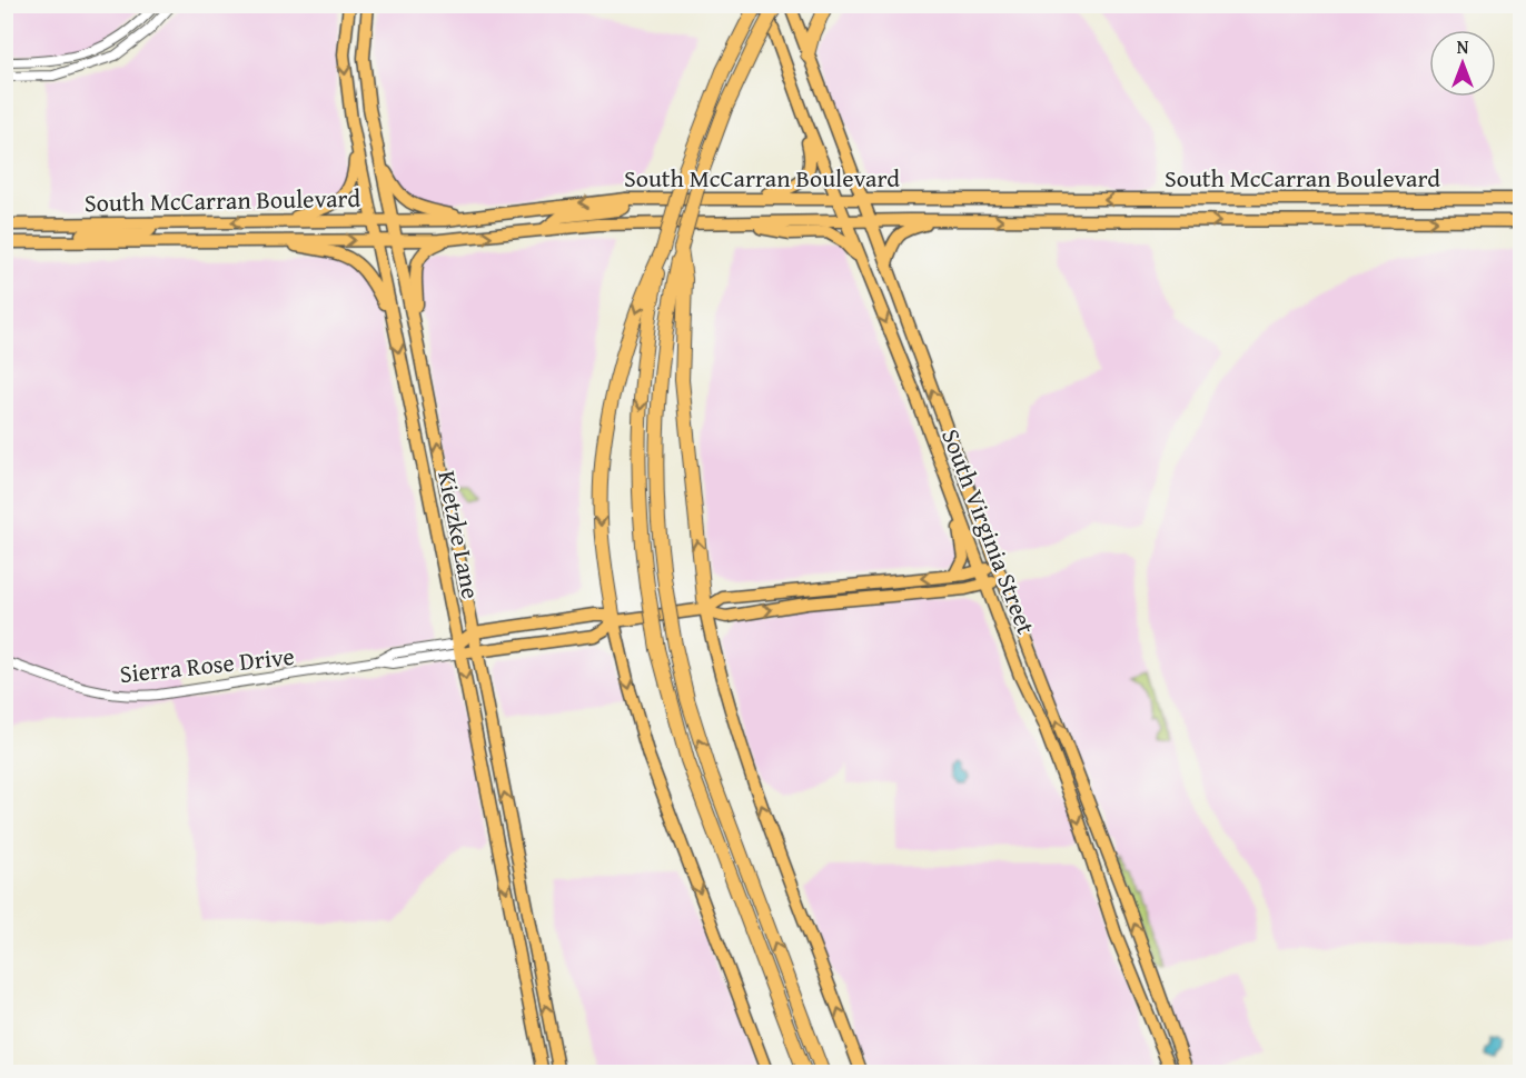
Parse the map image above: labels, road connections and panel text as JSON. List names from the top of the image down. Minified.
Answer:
{"streets":{"main road":["South McCarran Boulevard","South Virginia Street","Kietzke Lane"],"street":["Sierra Rose Drive"]},"crossings":[["South McCarran Boulevard","South Virginia Street"],["South McCarran Boulevard","Kietzke Lane"],["Kietzke Lane","Sierra Rose Drive"]],"north":"top"}
